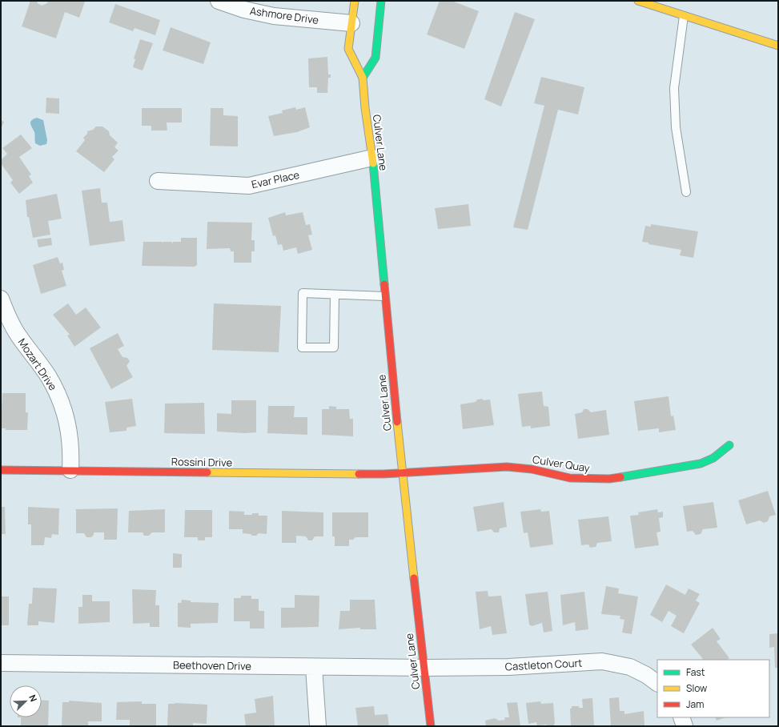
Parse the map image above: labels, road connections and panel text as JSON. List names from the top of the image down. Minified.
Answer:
{"streets":{"main road":["Culver Lane","Rossini Drive","Culver Quay"],"street":["Ashmore Drive","Evar Place","Mozart Drive","Castleton Court","Beethoven Drive"]},"crossings":[["Ashmore Drive","Culver Lane"],["Culver Lane","Evar Place"],["Culver Lane","Rossini Drive"],["Culver Lane","Culver Quay"],["Culver Lane","Castleton Court"],["Culver Lane","Beethoven Drive"],["Mozart Drive","Rossini Drive"],["Rossini Drive","Culver Quay"],["Castleton Court","Beethoven Drive"]],"legend":["Fast","Slow","Jam"],"north":"top right"}
